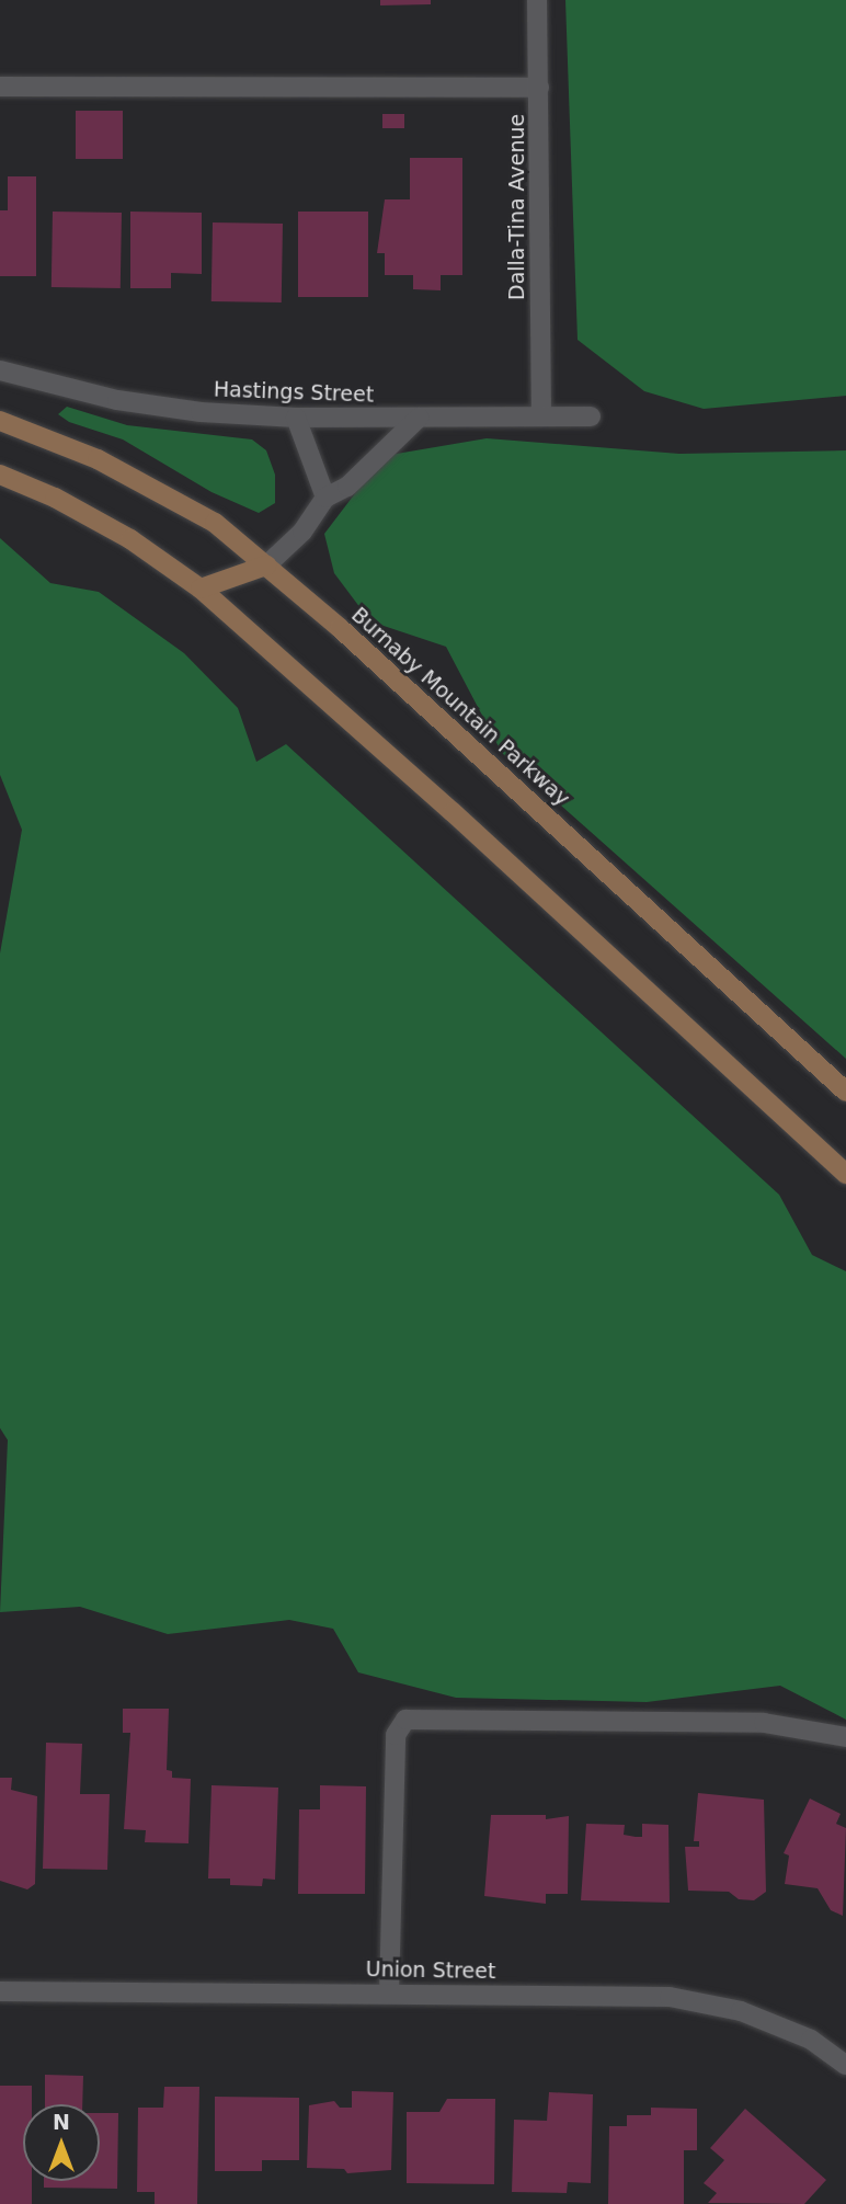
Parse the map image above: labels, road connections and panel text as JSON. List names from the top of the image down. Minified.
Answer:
{"streets":{"main road":["Burnaby Mountain Parkway"],"street":["Dalla-Tina Avenue","Hastings Street","Union Street"]},"crossings":[["Dalla-Tina Avenue","Hastings Street"]],"north":"top"}
